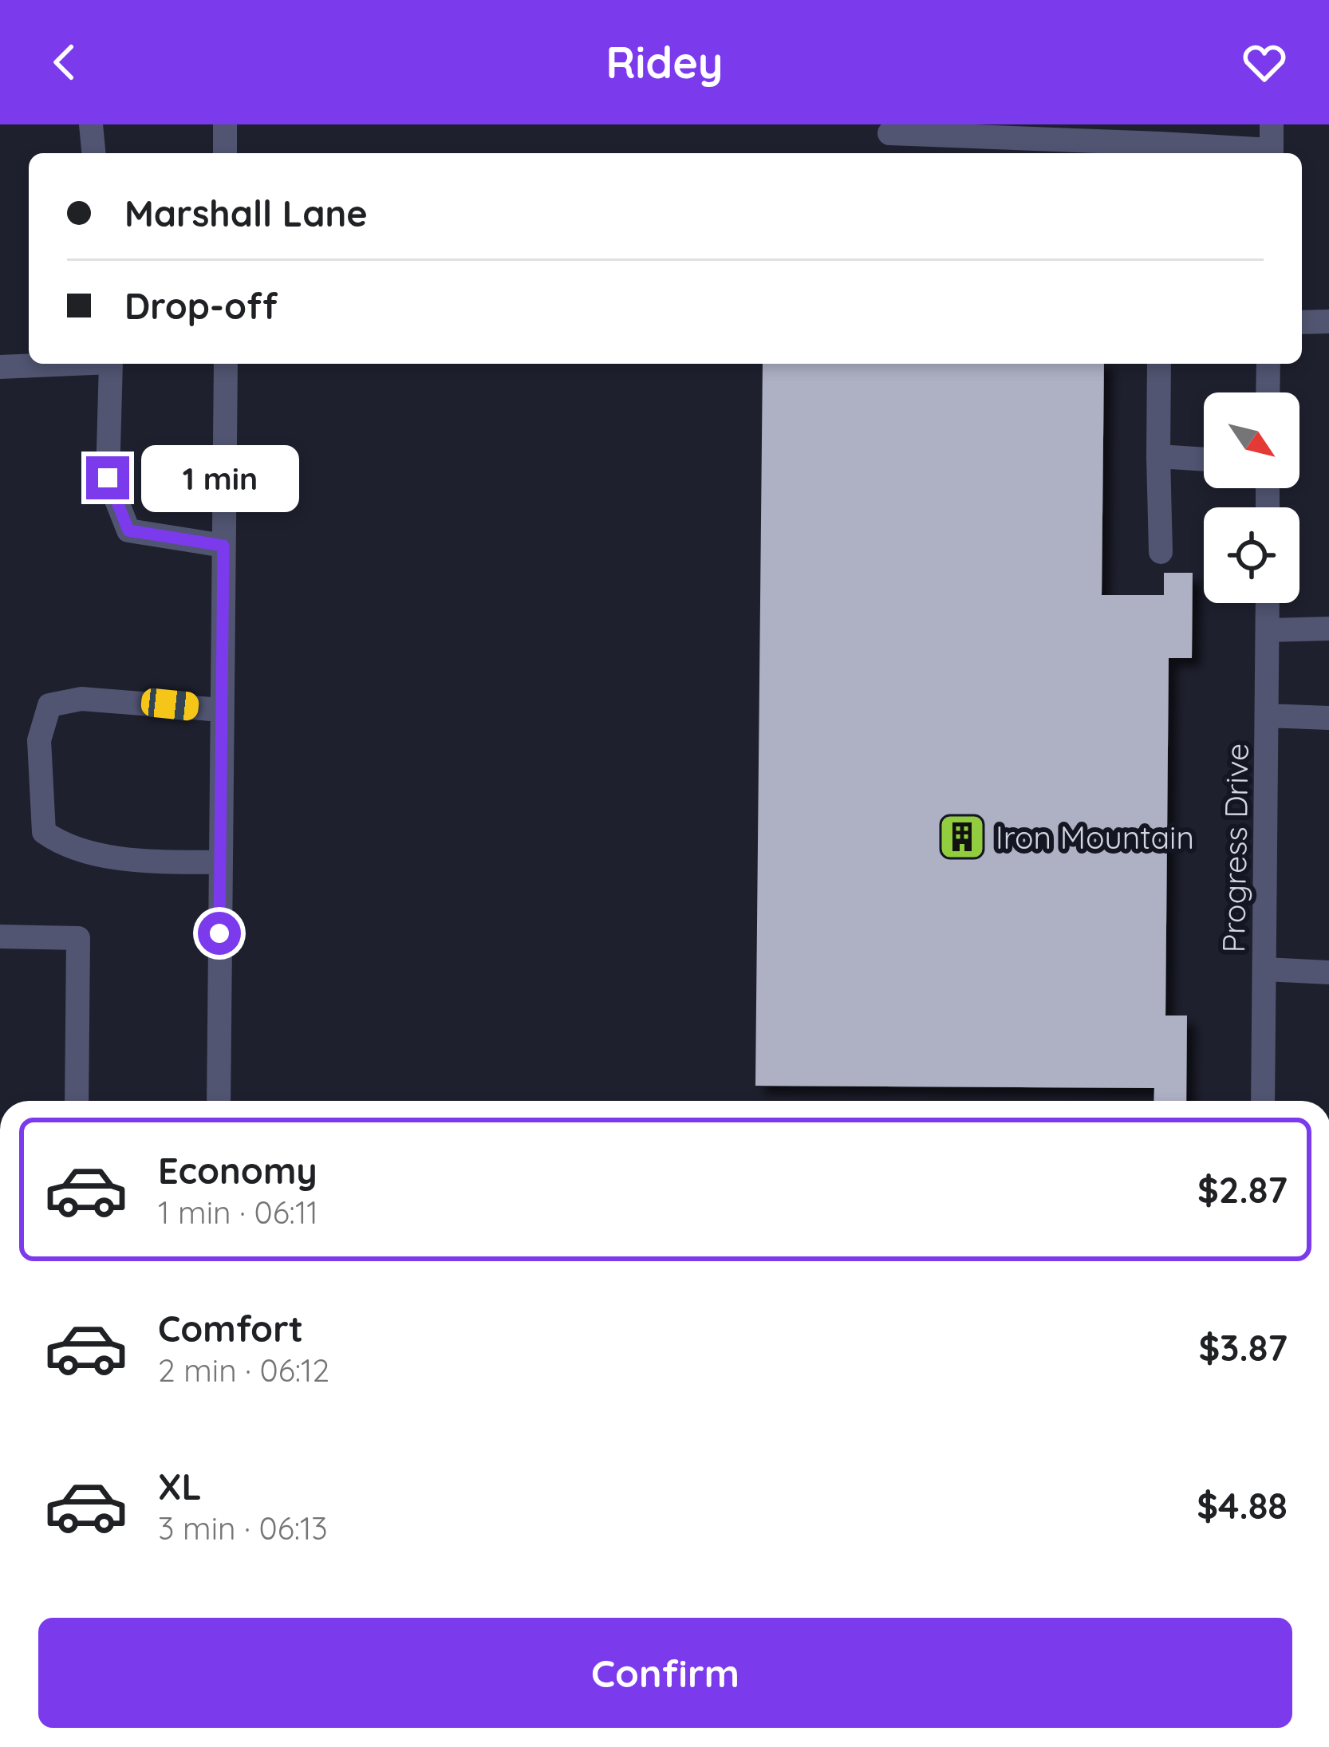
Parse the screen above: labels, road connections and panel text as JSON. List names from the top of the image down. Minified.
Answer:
{"streets":{"street":["Progress Drive"]},"places":{"building":["Iron Mountain"]},"north":"bottom right","page":{"header":"Ridey","banner":["Marshall Lane","Drop-off"],"bubble":"1 min","list":[{"name":"Economy","note":"1 min · 06:11","value":"$2.87"},{"name":"Comfort","note":"2 min · 06:12","value":"$3.87"},{"name":"XL","note":"3 min · 06:13","value":"$4.88"}],"buttons":"Confirm"}}
